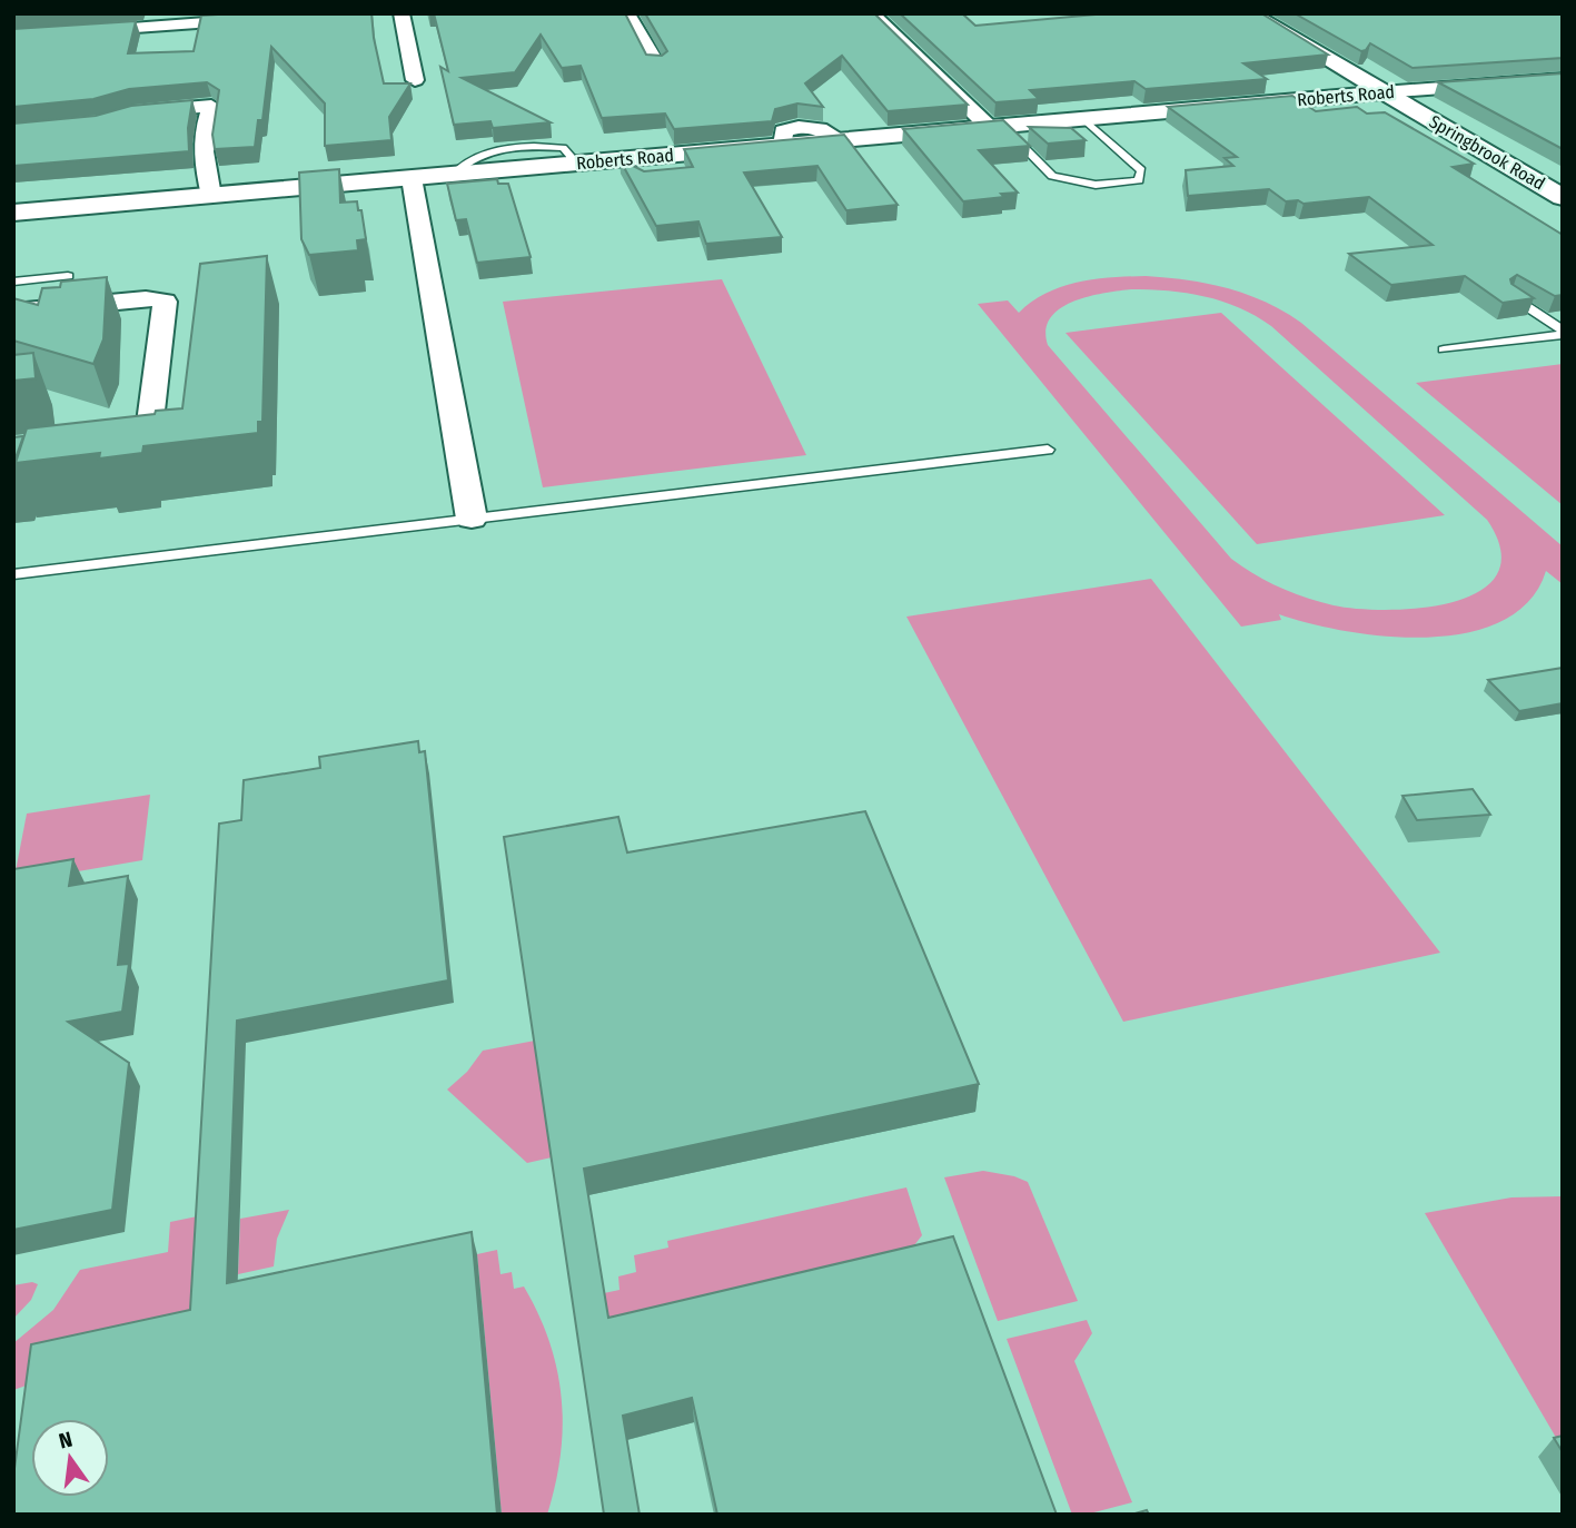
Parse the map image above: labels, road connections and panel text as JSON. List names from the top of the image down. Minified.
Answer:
{"streets":{"street":["Roberts Road","Springbrook Road"]},"crossings":[["Roberts Road","Springbrook Road"]],"north":"top"}
